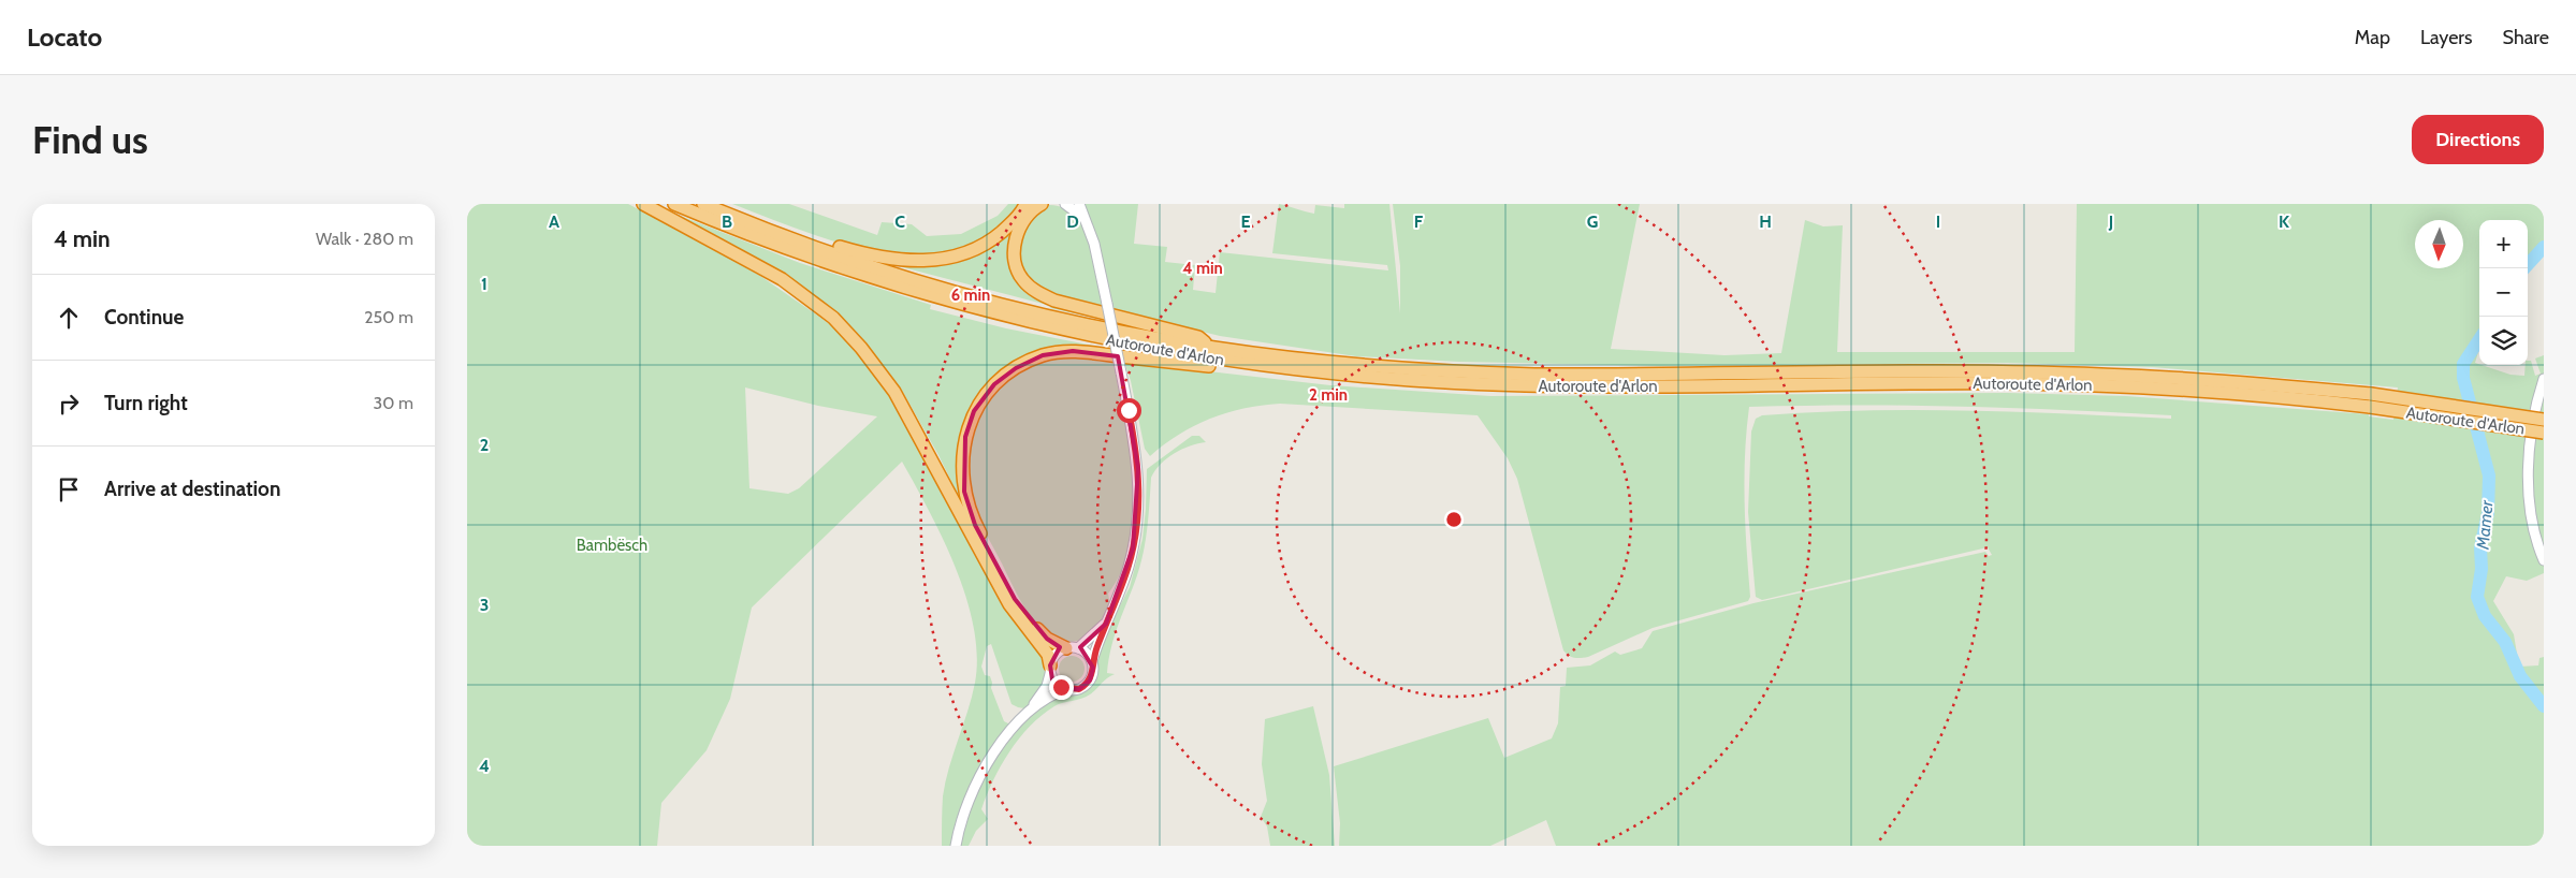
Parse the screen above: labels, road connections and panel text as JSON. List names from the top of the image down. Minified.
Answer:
{"streets":{"highway":["Autoroute d'Arlon"]},"water":["Mamer"],"parks":["Bambësch"],"north":"bottom","page":{"header":"Locato","nav":["Map","Layers","Share"],"buttons":"Directions","title":"Find us","heading":["4 min","Walk · 280 m"],"map_buttons":["+","−"],"list":[["Continue","250 m"],["Turn right","30 m"],"Arrive at destination"]},"grid":{"columns":["A","B","C","D","E","F","G","H","I","J","K"],"rows":["1","2","3","4"]},"rings":["4 min","6 min","2 min"]}
